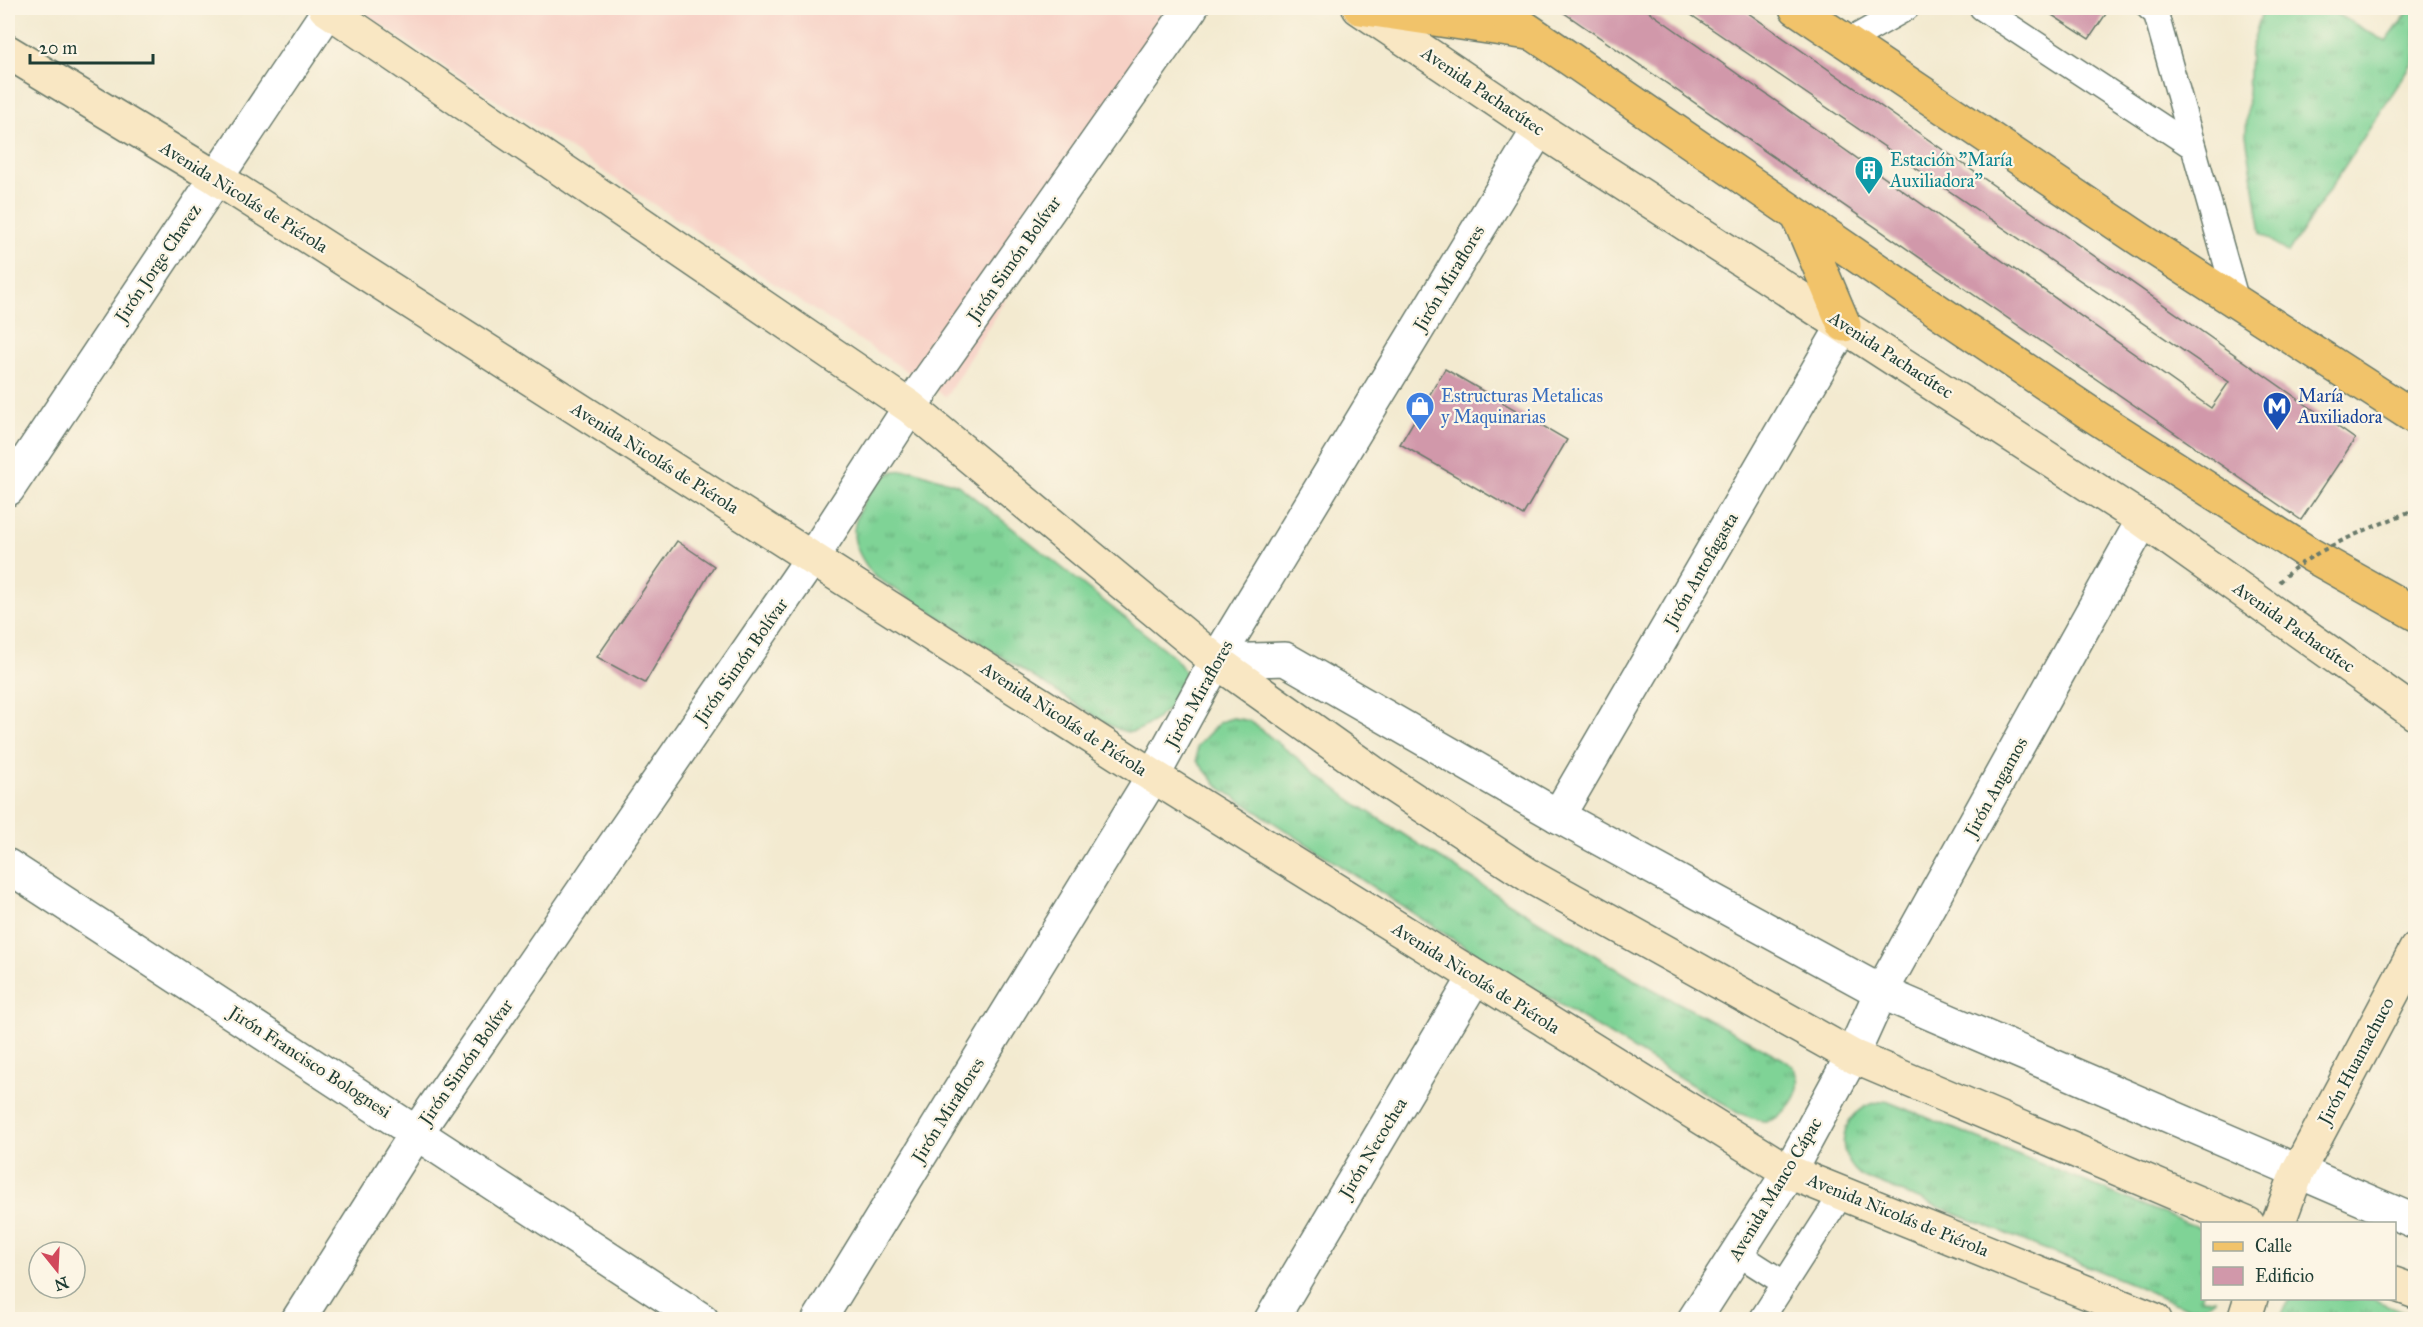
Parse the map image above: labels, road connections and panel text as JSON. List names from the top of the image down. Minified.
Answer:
{"streets":{"main road":["Avenida Pachacútec","Avenida Nicolás de Piérola","Jirón Huamachuco"],"street":["Jirón Simón Bolívar","Jirón Jorge Chavez","Jirón Miraflores","Jirón Antofagasta","Jirón Angamos","Jirón Francisco Bolognesi","Jirón Necochea","Avenida Manco Cápac"]},"crossings":[["Avenida Pachacútec","Jirón Miraflores"],["Avenida Pachacútec","Jirón Antofagasta"],["Avenida Pachacútec","Jirón Angamos"],["Avenida Nicolás de Piérola","Jirón Simón Bolívar"],["Avenida Nicolás de Piérola","Jirón Jorge Chavez"],["Avenida Nicolás de Piérola","Jirón Miraflores"],["Avenida Nicolás de Piérola","Jirón Necochea"],["Avenida Nicolás de Piérola","Avenida Manco Cápac"],["Jirón Simón Bolívar","Jirón Francisco Bolognesi"],["Jirón Angamos","Avenida Manco Cápac"]],"places":{"building":["Estación \"María Auxiliadora\""],"shop":["Estructuras Metalicas y Maquinarias"],"metro station":["María Auxiliadora"]},"legend":["Calle","Edificio"],"scale_bar":"20 m","north":"bottom"}
